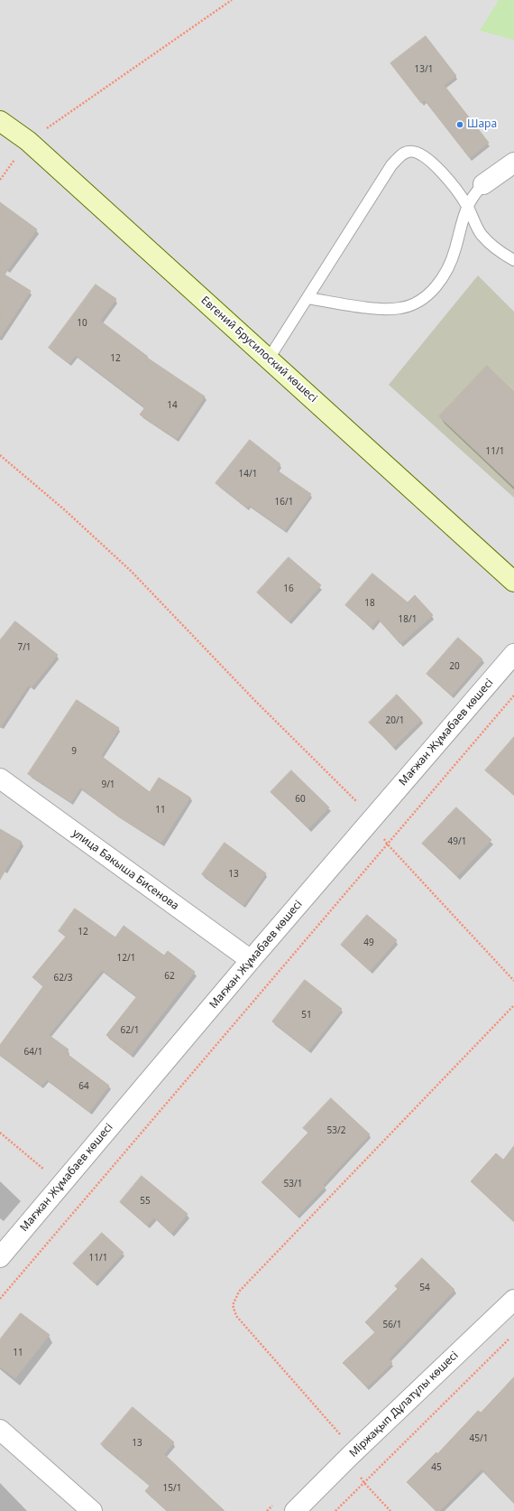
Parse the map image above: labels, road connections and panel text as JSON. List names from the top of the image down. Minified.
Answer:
{"streets":{"main road":["Евгений Брусилоский көшесі"],"street":["Мағжан Жұмабаев көшесі","улица Бакыша Бисенова","Міржақып Дұлатұлы көшесі"]},"crossings":[["Мағжан Жұмабаев көшесі","улица Бакыша Бисенова"]],"places":["Шара"],"house_numbers":["13/1","10","12","14","11/1","14/1","16/1","16","18","18/1","7/1","20","20/1","9","9/1","60","11","49/1","13","12","49","12/1","62","62/3","51","62/1","64/1","64","53/2","53/1","55","11/1","54","56/1","11","45/1","13","45","15/1"]}
